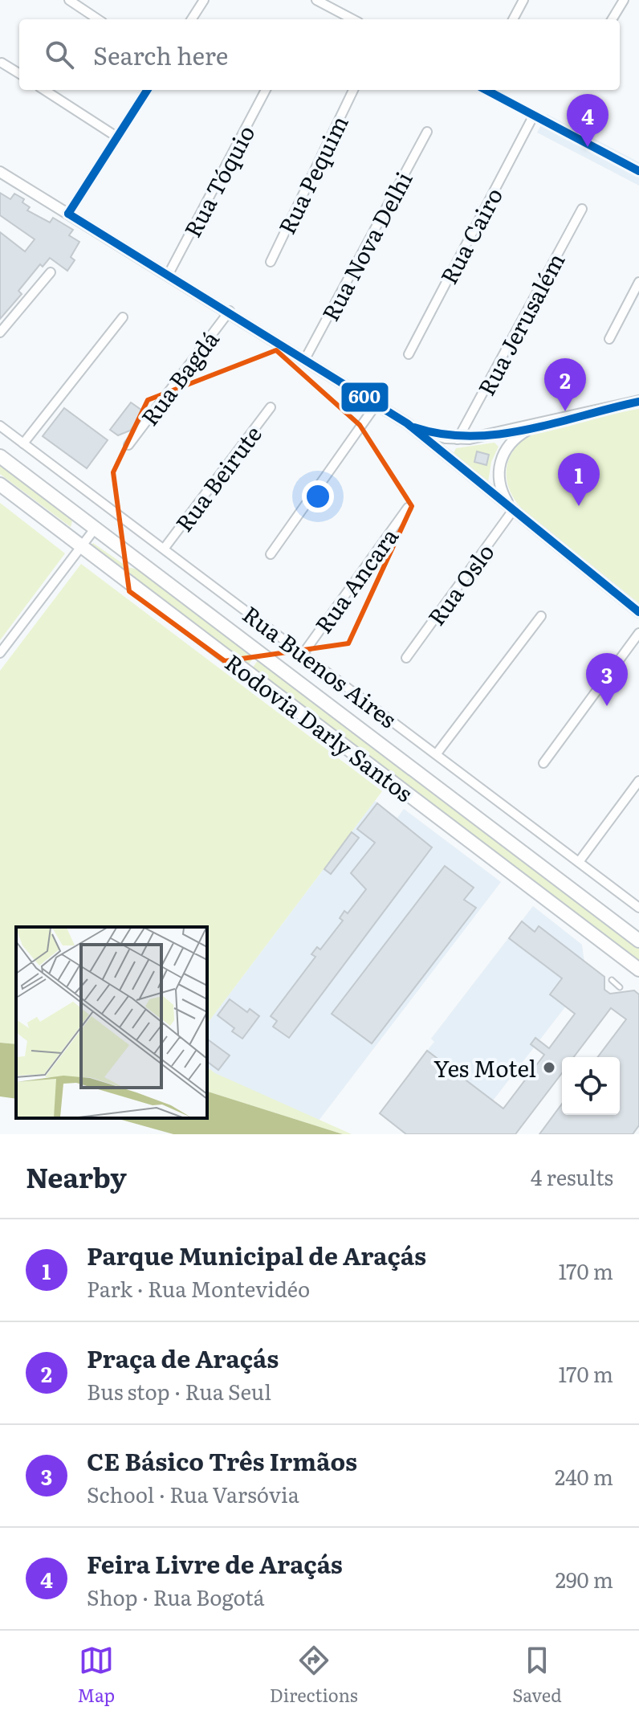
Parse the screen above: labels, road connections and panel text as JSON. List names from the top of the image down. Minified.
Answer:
{"streets":{"main road":["Rodovia Darly Santos"],"street":["Rua Pequim","Rua Tóquio","Rua Cairo","Rua Nova Delhi","Rua Jerusalém","Rua Bagdá","Rua Beirute","Rua Ancara","Rua Oslo","Rua Buenos Aires"]},"crossings":[["Rua Beirute","Rua Buenos Aires"],["Rua Ancara","Rua Buenos Aires"]],"places":["Yes Motel"],"lines":["transit line 600"],"page":{"search":"Search here","pins":["4","2","1","3"],"heading":["Nearby","4 results"],"list":[{"mark":"1","name":"Parque Municipal de Araçás","note":"Park · Rua Montevidéo","value":"170 m"},{"mark":"2","name":"Praça de Araçás","note":"Bus stop · Rua Seul","value":"170 m"},{"mark":"3","name":"CE Básico Três Irmãos","note":"School · Rua Varsóvia","value":"240 m"},{"mark":"4","name":"Feira Livre de Araçás","note":"Shop · Rua Bogotá","value":"290 m"}],"nav":["Map","Directions","Saved"]}}
